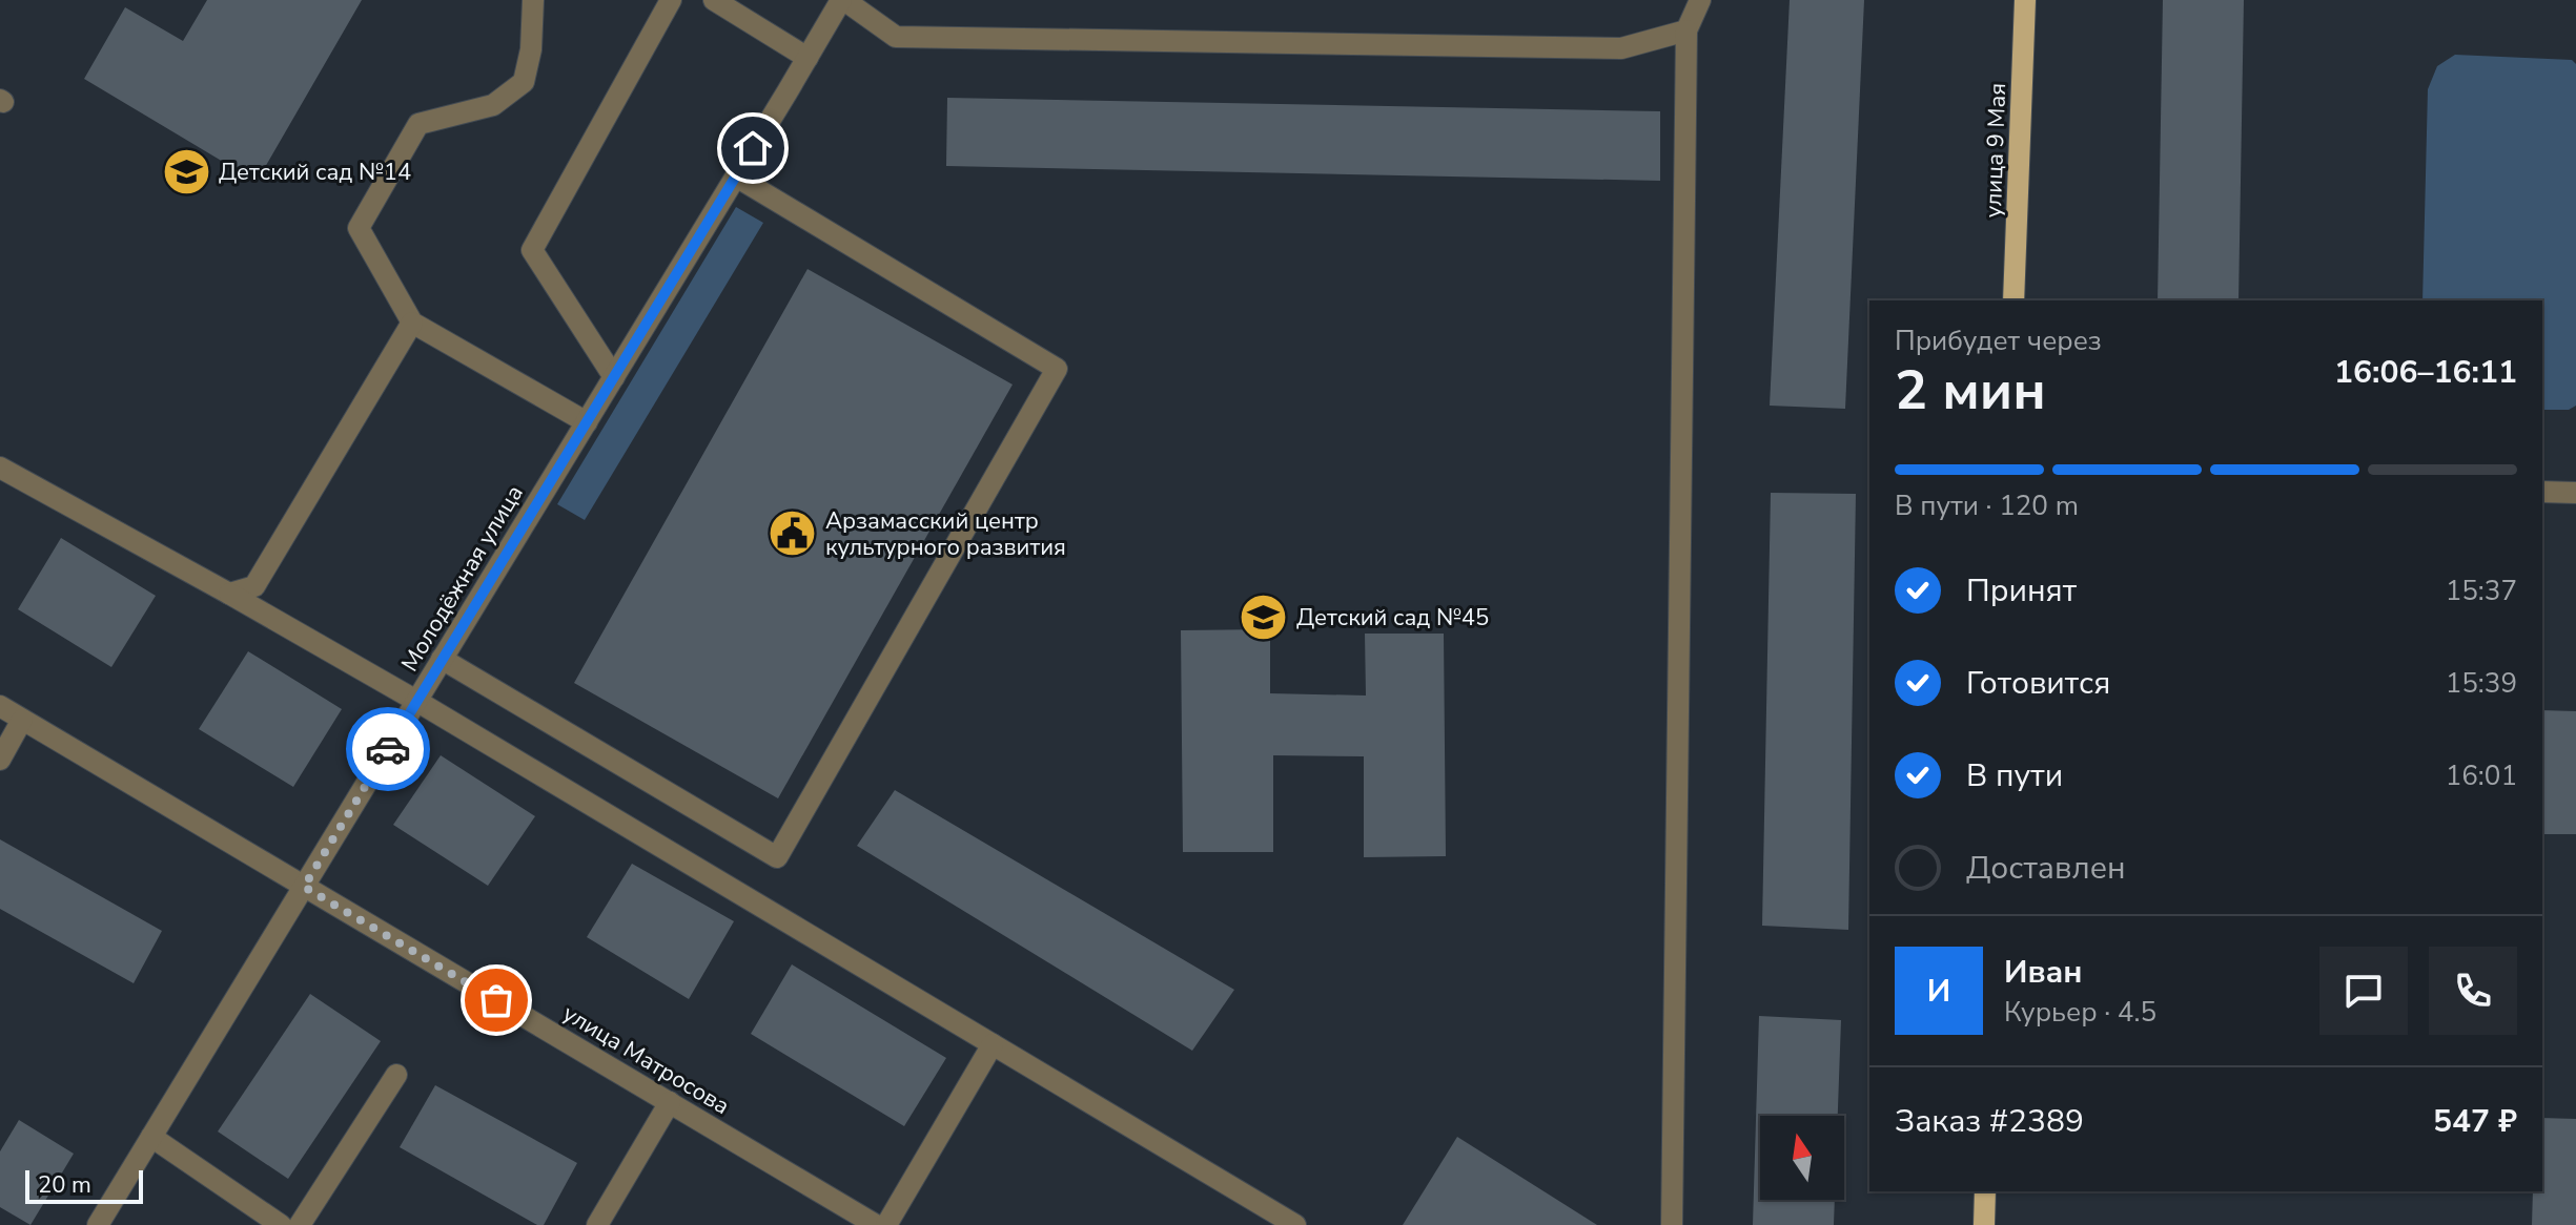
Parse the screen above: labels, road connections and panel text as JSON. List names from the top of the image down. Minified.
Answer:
{"streets":{"main road":["улица 9 Мая"],"street":["Молодёжная улица","улица Матросова"]},"crossings":[["Молодёжная улица","улица Матросова"]],"places":{"school or university":["Детский сад №14","Детский сад №45"],"public building":["Арзамасский центр культурного развития"]},"scale_bar":"20 m","north":"top","page":{"heading":["2 мин","Прибудет через","16:06–16:11"],"panel":["Иван","Курьер · 4.5","Заказ #2389","547 ₽"],"bar":"В пути · 120 m","list":[["Принят","15:37"],["Готовится","15:39"],["В пути","16:01"],"Доставлен"],"round":"И","scale":"20 m"}}
